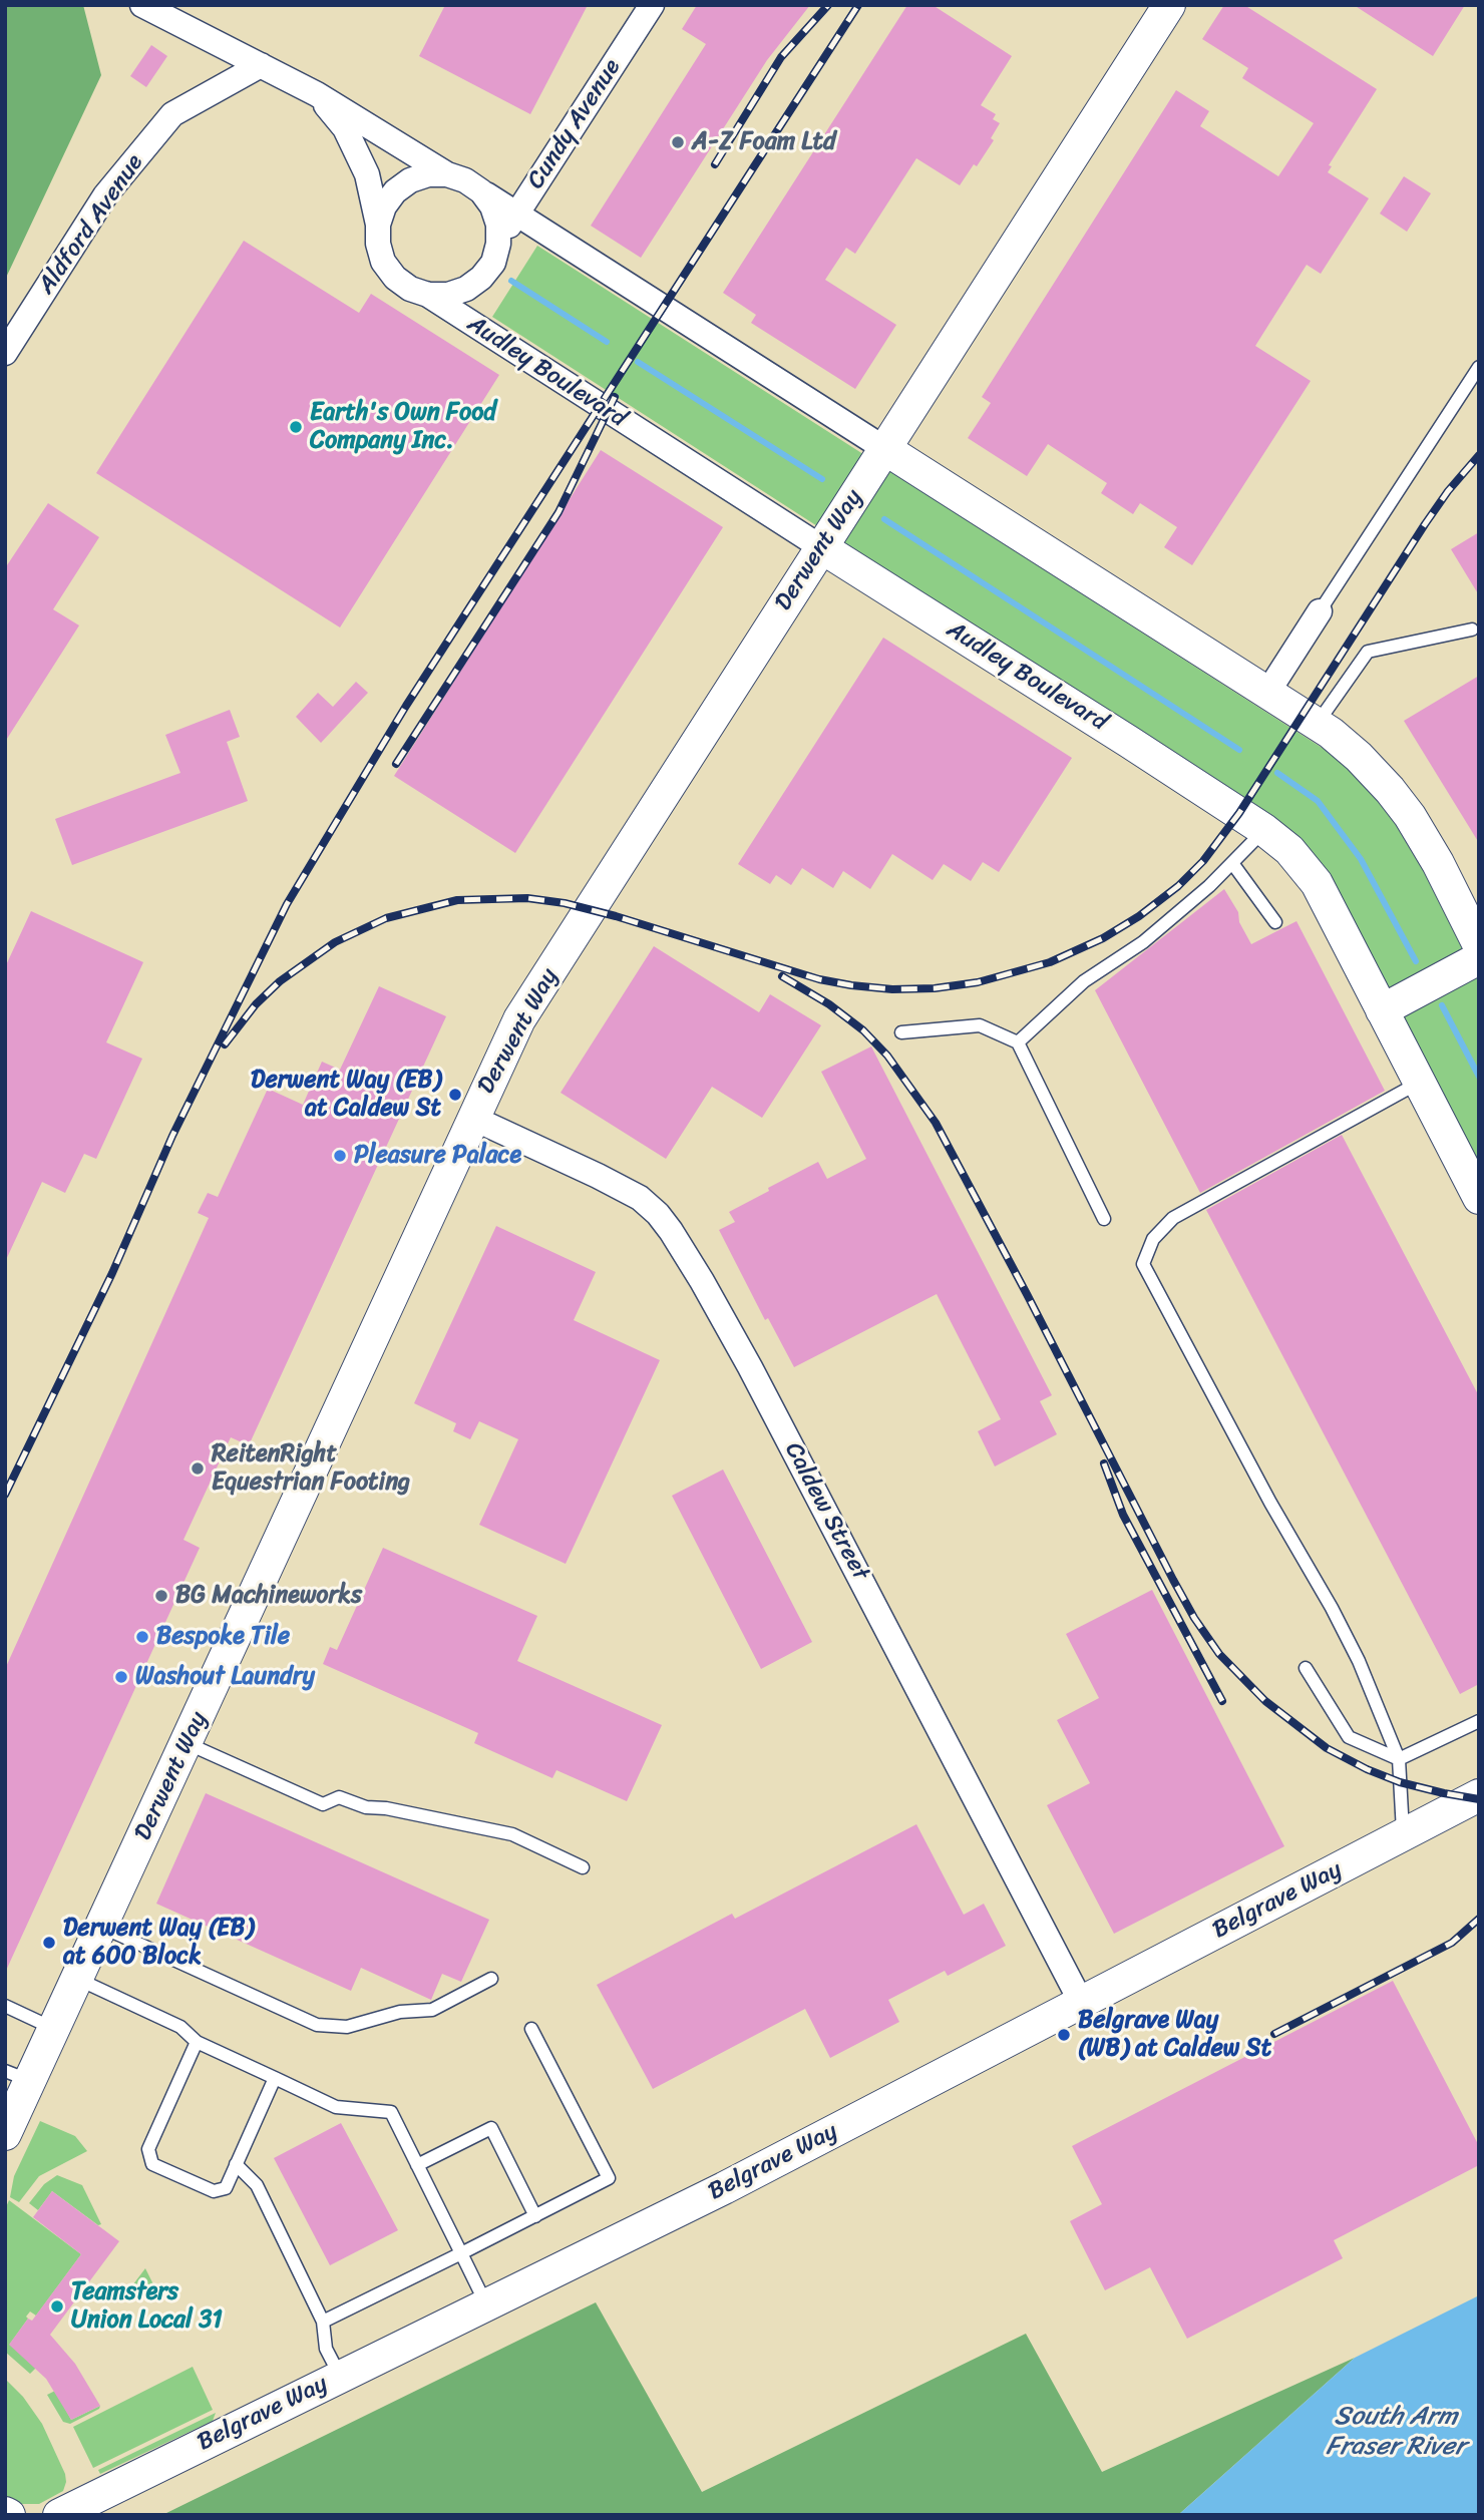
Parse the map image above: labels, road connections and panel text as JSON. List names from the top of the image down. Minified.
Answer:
{"streets":{"street":["Cundy Avenue","Aldford Avenue","Audley Boulevard","Derwent Way","Caldew Street","Belgrave Way"]},"crossings":[["Cundy Avenue","Audley Boulevard"],["Audley Boulevard","Derwent Way"],["Derwent Way","Caldew Street"],["Caldew Street","Belgrave Way"]],"water":["South Arm Fraser River"],"places":["A-Z Foam Ltd","Earth's Own Food Company Inc.","Derwent Way (EB) at Caldew St","Pleasure Palace","ReitenRight Equestrian Footing","BG Machineworks","Bespoke Tile","Washout Laundry","Derwent Way (EB) at 600 Block","Belgrave Way (WB) at Caldew St","Teamsters Union Local 31"]}
